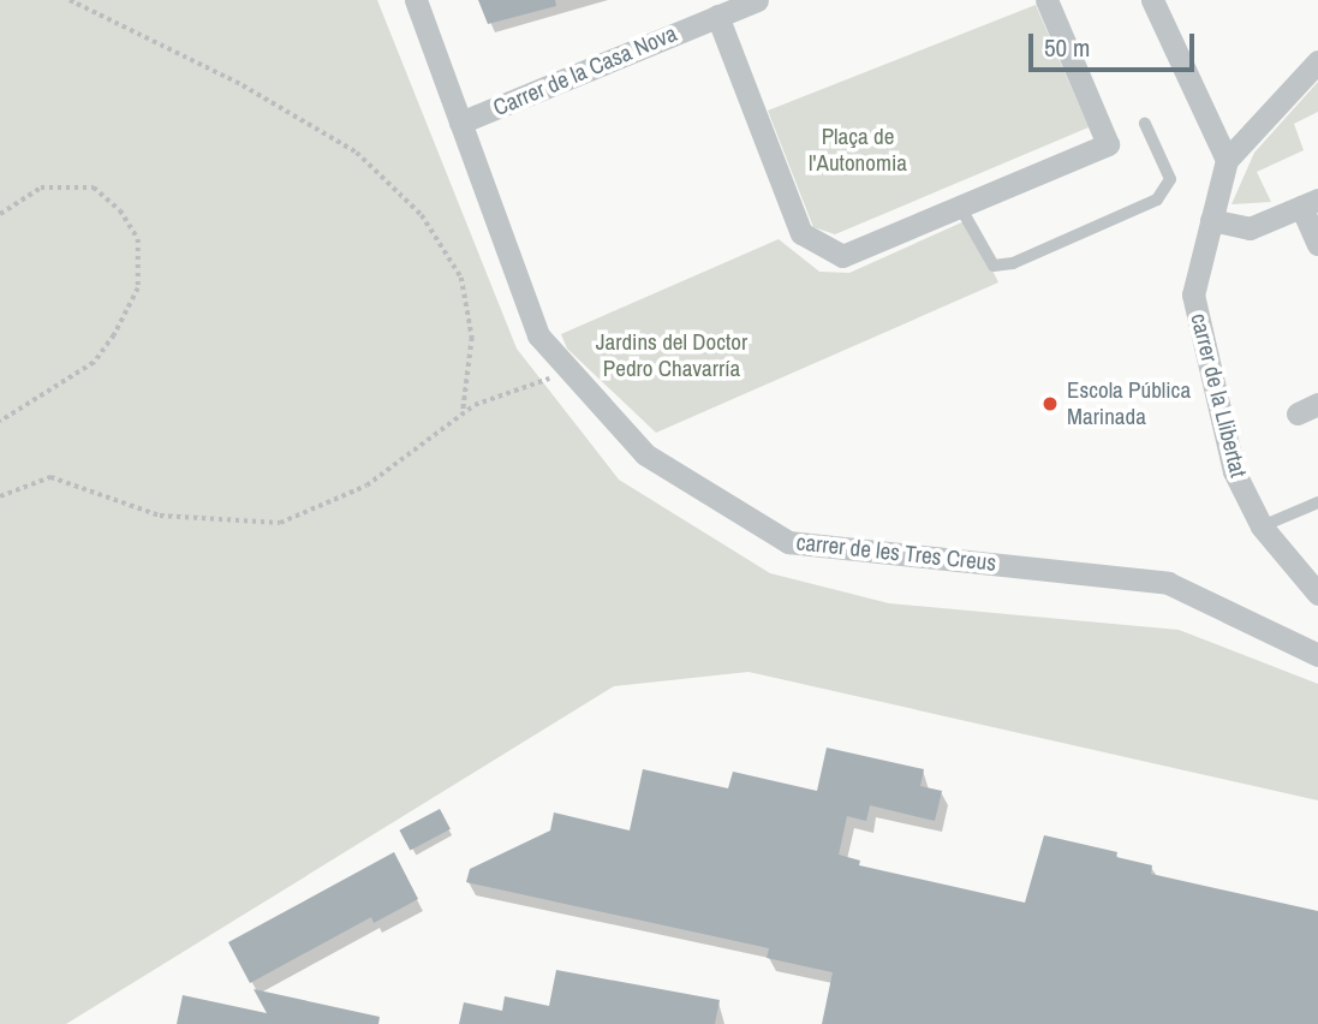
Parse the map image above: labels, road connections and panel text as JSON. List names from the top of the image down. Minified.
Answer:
{"streets":{"street":["Carrer de la Casa Nova","carrer de la Llibertat","carrer de les Tres Creus"]},"crossings":[["Carrer de la Casa Nova","carrer de les Tres Creus"]],"parks":["Plaça de l'Autonomia","Jardins del Doctor Pedro Chavarría"],"places":["Escola Pública Marinada"],"scale_bar":"50 m"}
